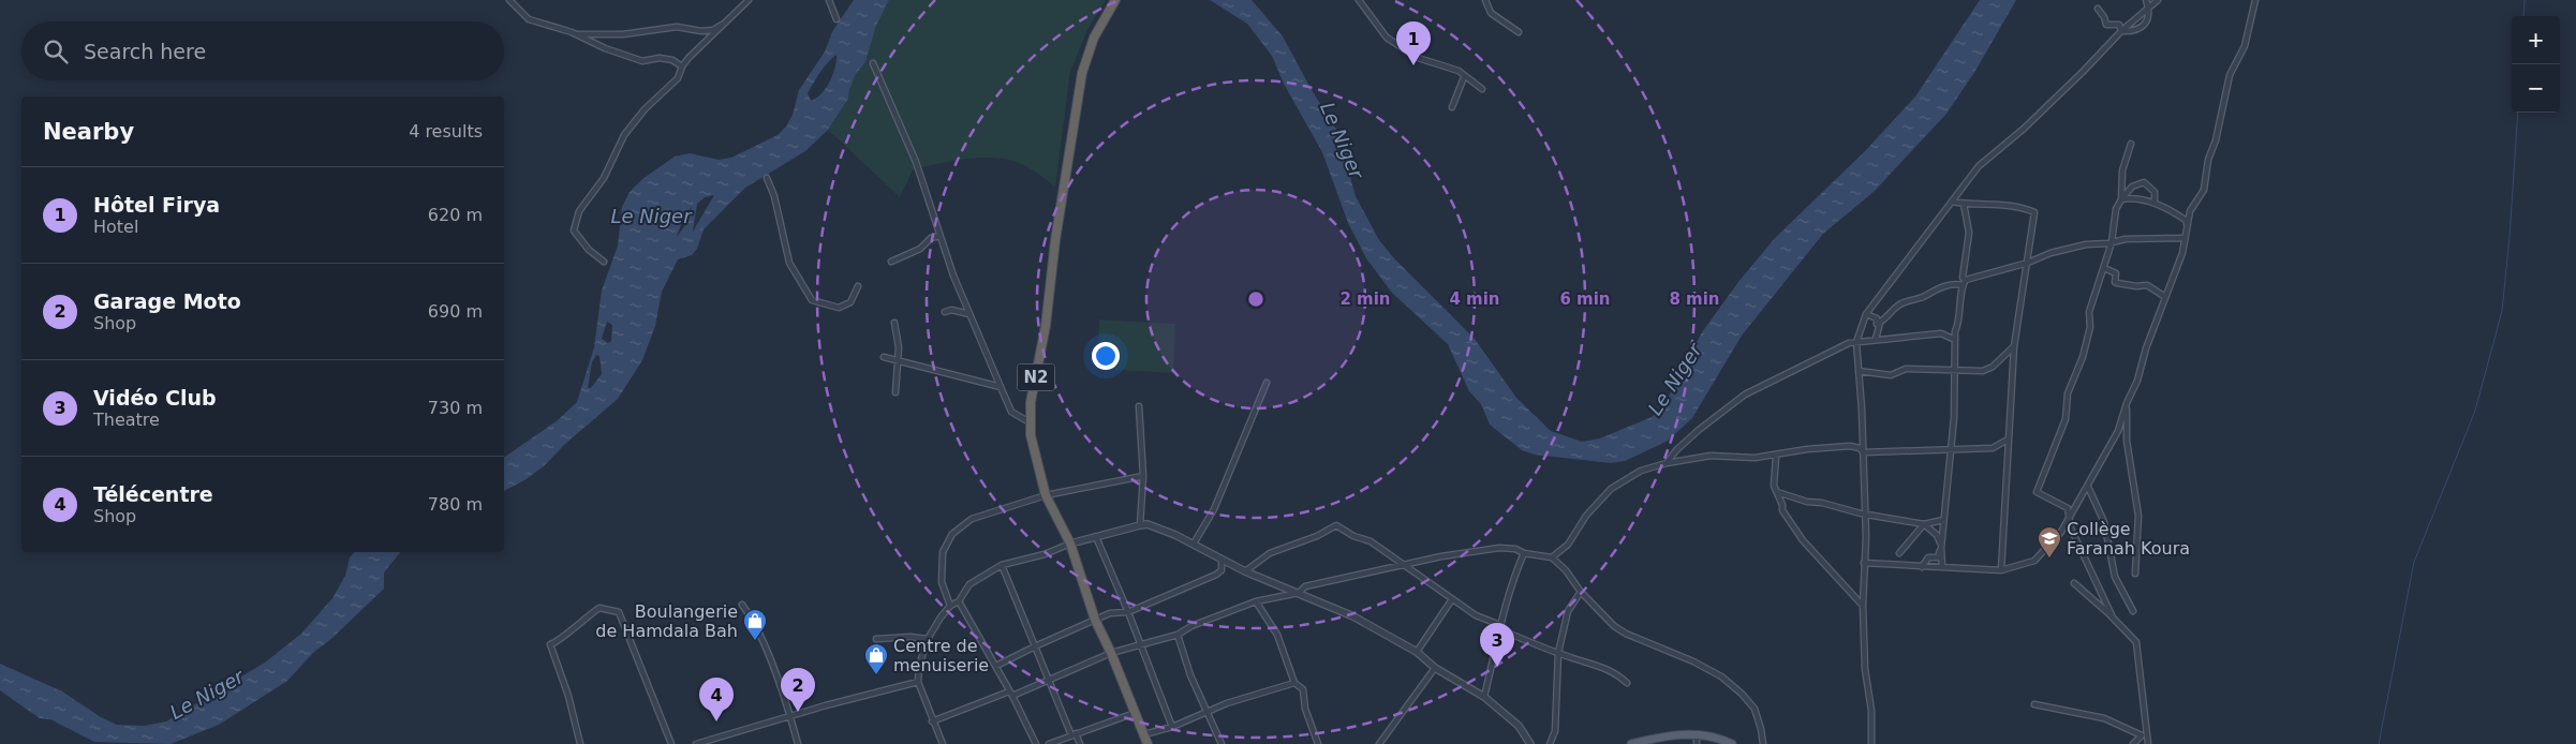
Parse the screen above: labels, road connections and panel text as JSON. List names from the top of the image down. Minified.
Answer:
{"streets":{"highway":["N2"]},"water":["Le Niger"],"places":{"school or university":["Collège Faranah Koura"],"shop":["Boulangerie de Hamdala Bah","Centre de menuiserie"]},"page":{"map_buttons":["+","−"],"pins":["1","3","2","4"],"search":"Search here","heading":["Nearby","4 results"],"list":[{"mark":"1","name":"Hôtel Firya","note":"Hotel","value":"620 m"},{"mark":"2","name":"Garage Moto","note":"Shop","value":"690 m"},{"mark":"3","name":"Vidéo Club","note":"Theatre","value":"730 m"},{"mark":"4","name":"Télécentre","note":"Shop","value":"780 m"}]},"rings":["2 min","4 min","6 min","8 min"]}
